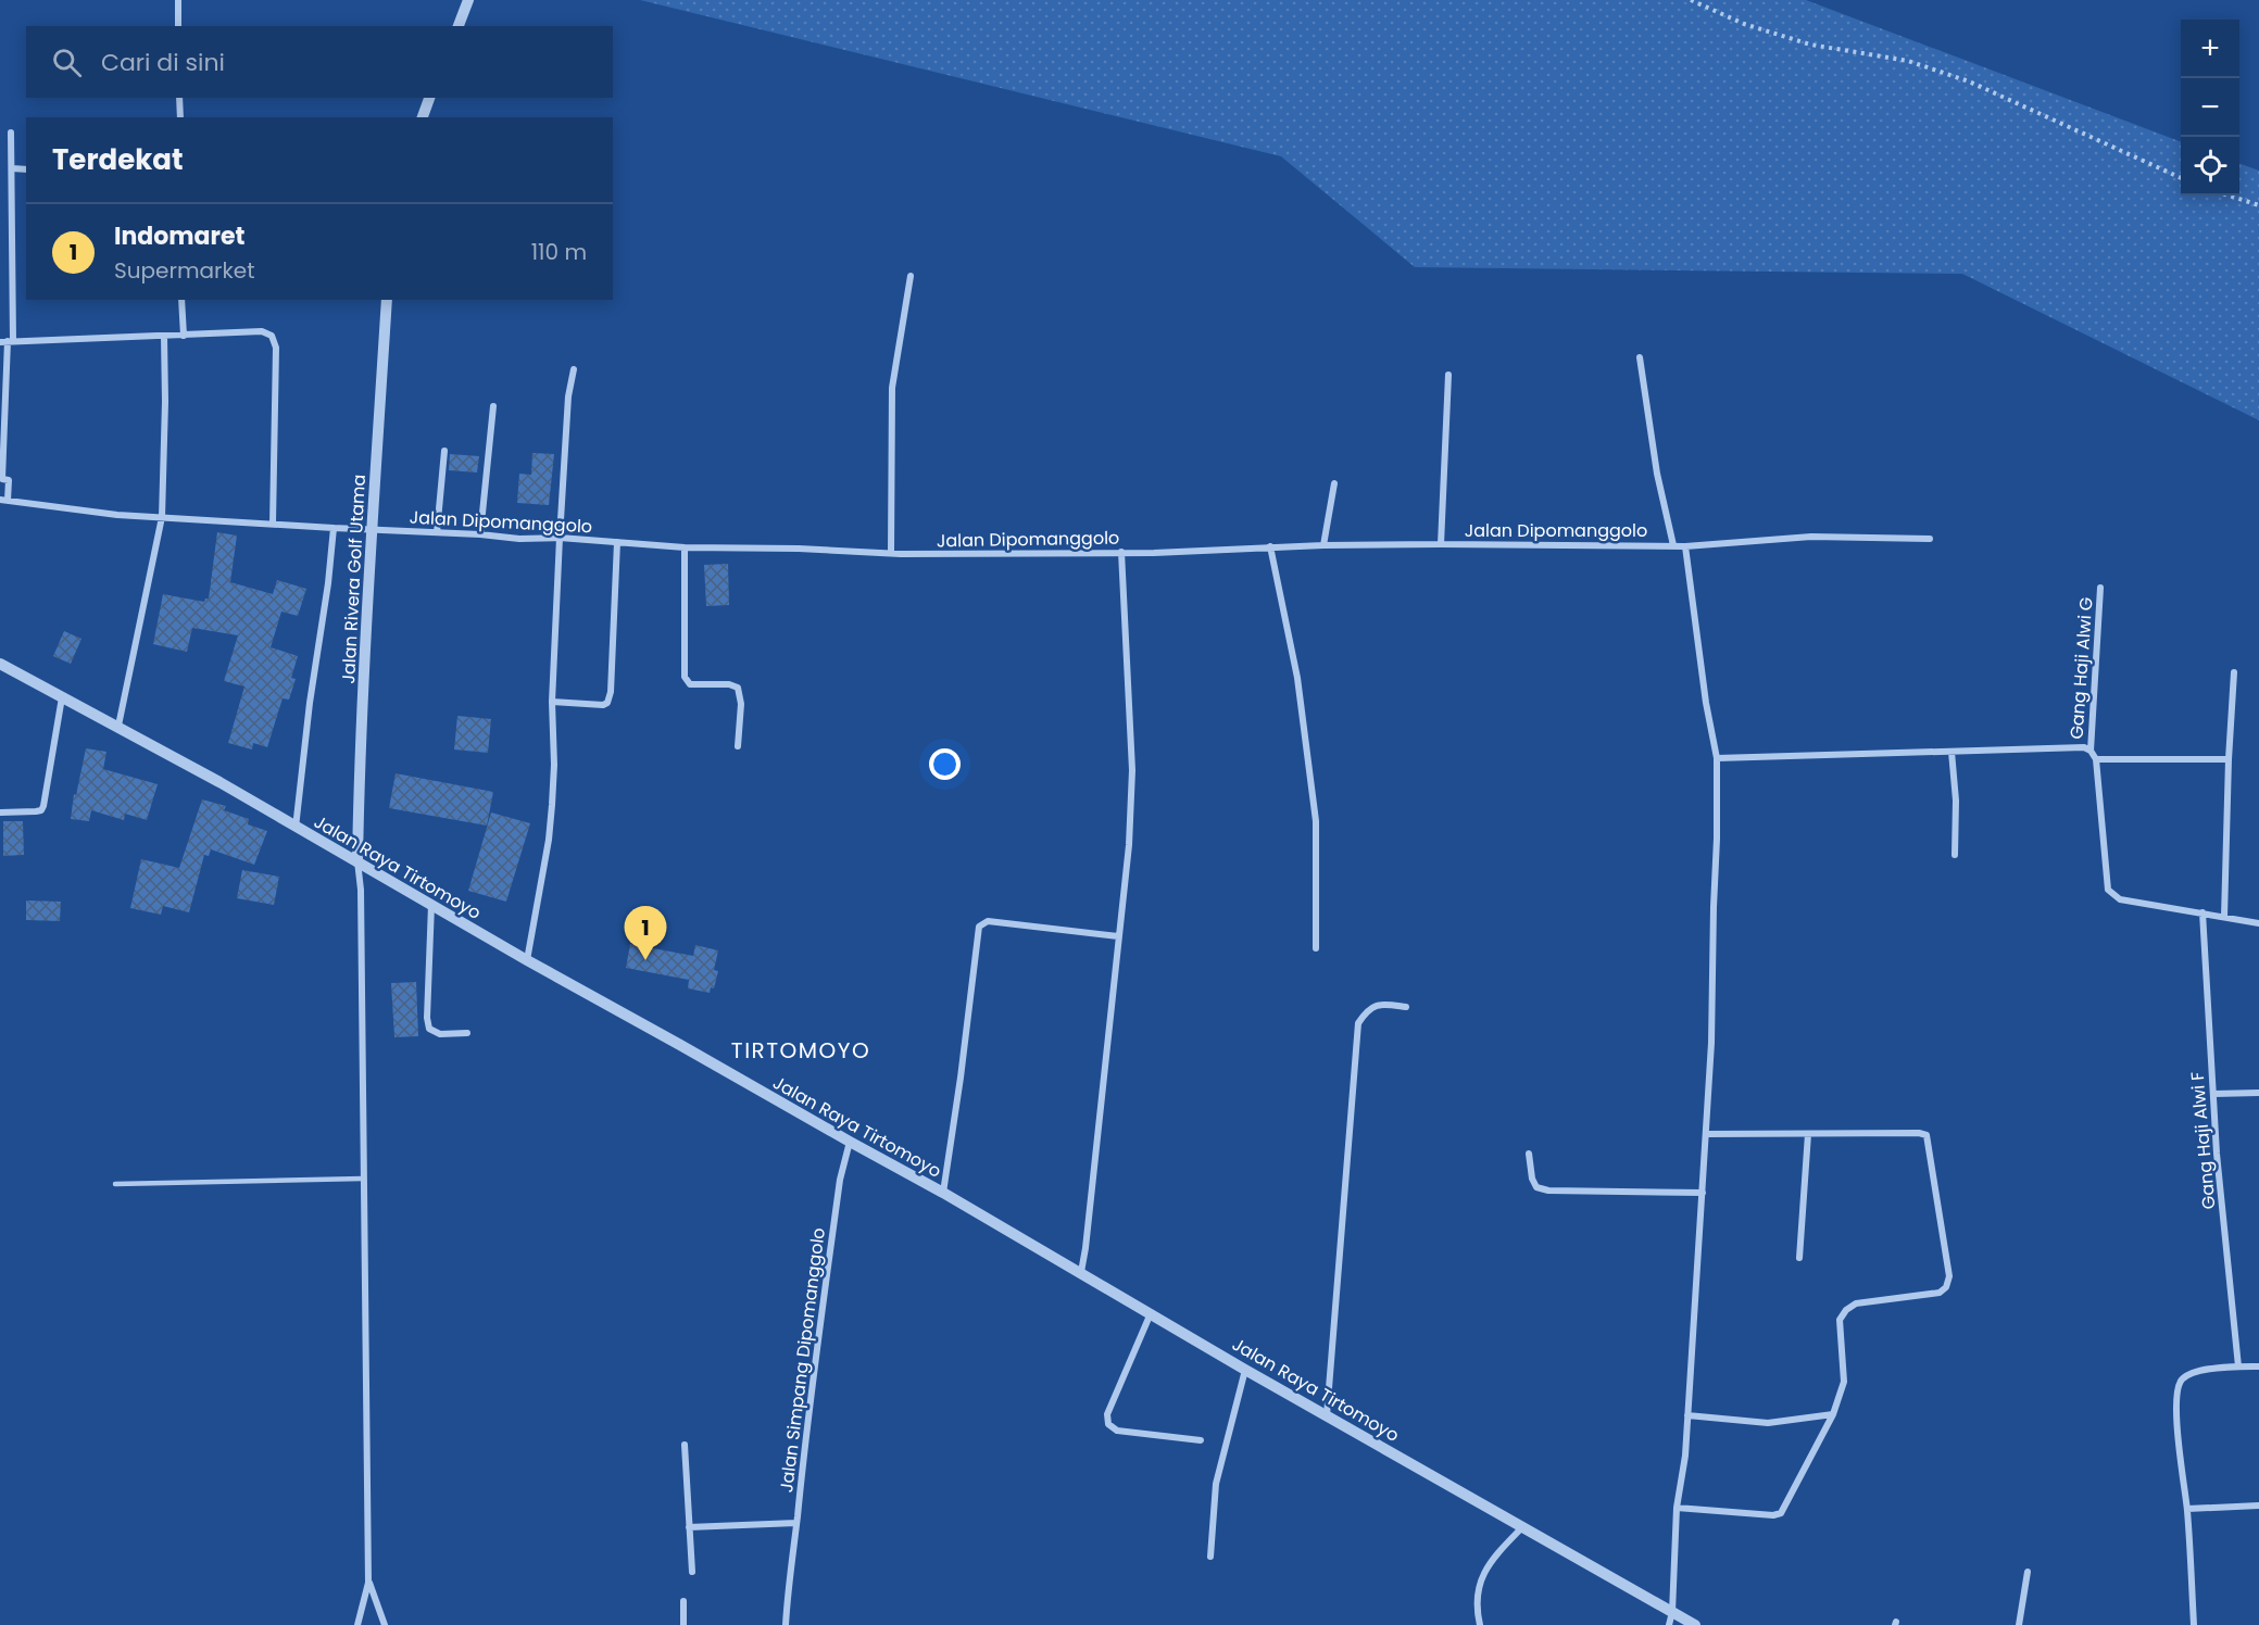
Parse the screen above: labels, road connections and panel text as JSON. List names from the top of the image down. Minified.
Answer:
{"streets":{"street":["Jalan Dipomanggolo","Jalan Rivera Golf Utama","Gang Haji Alwi G","Jalan Raya Tirtomoyo","Gang Haji Alwi F","Jalan Simpang Dipomanggolo"]},"crossings":[["Jalan Dipomanggolo","Jalan Rivera Golf Utama"],["Jalan Rivera Golf Utama","Jalan Raya Tirtomoyo"],["Jalan Raya Tirtomoyo","Jalan Simpang Dipomanggolo"]],"districts":["TIRTOMOYO"],"page":{"map_buttons":["+","−"],"search":"Cari di sini","heading":"Terdekat","list":[{"mark":"1","name":"Indomaret","note":"Supermarket","value":"110 m"}],"pins":"1"}}
